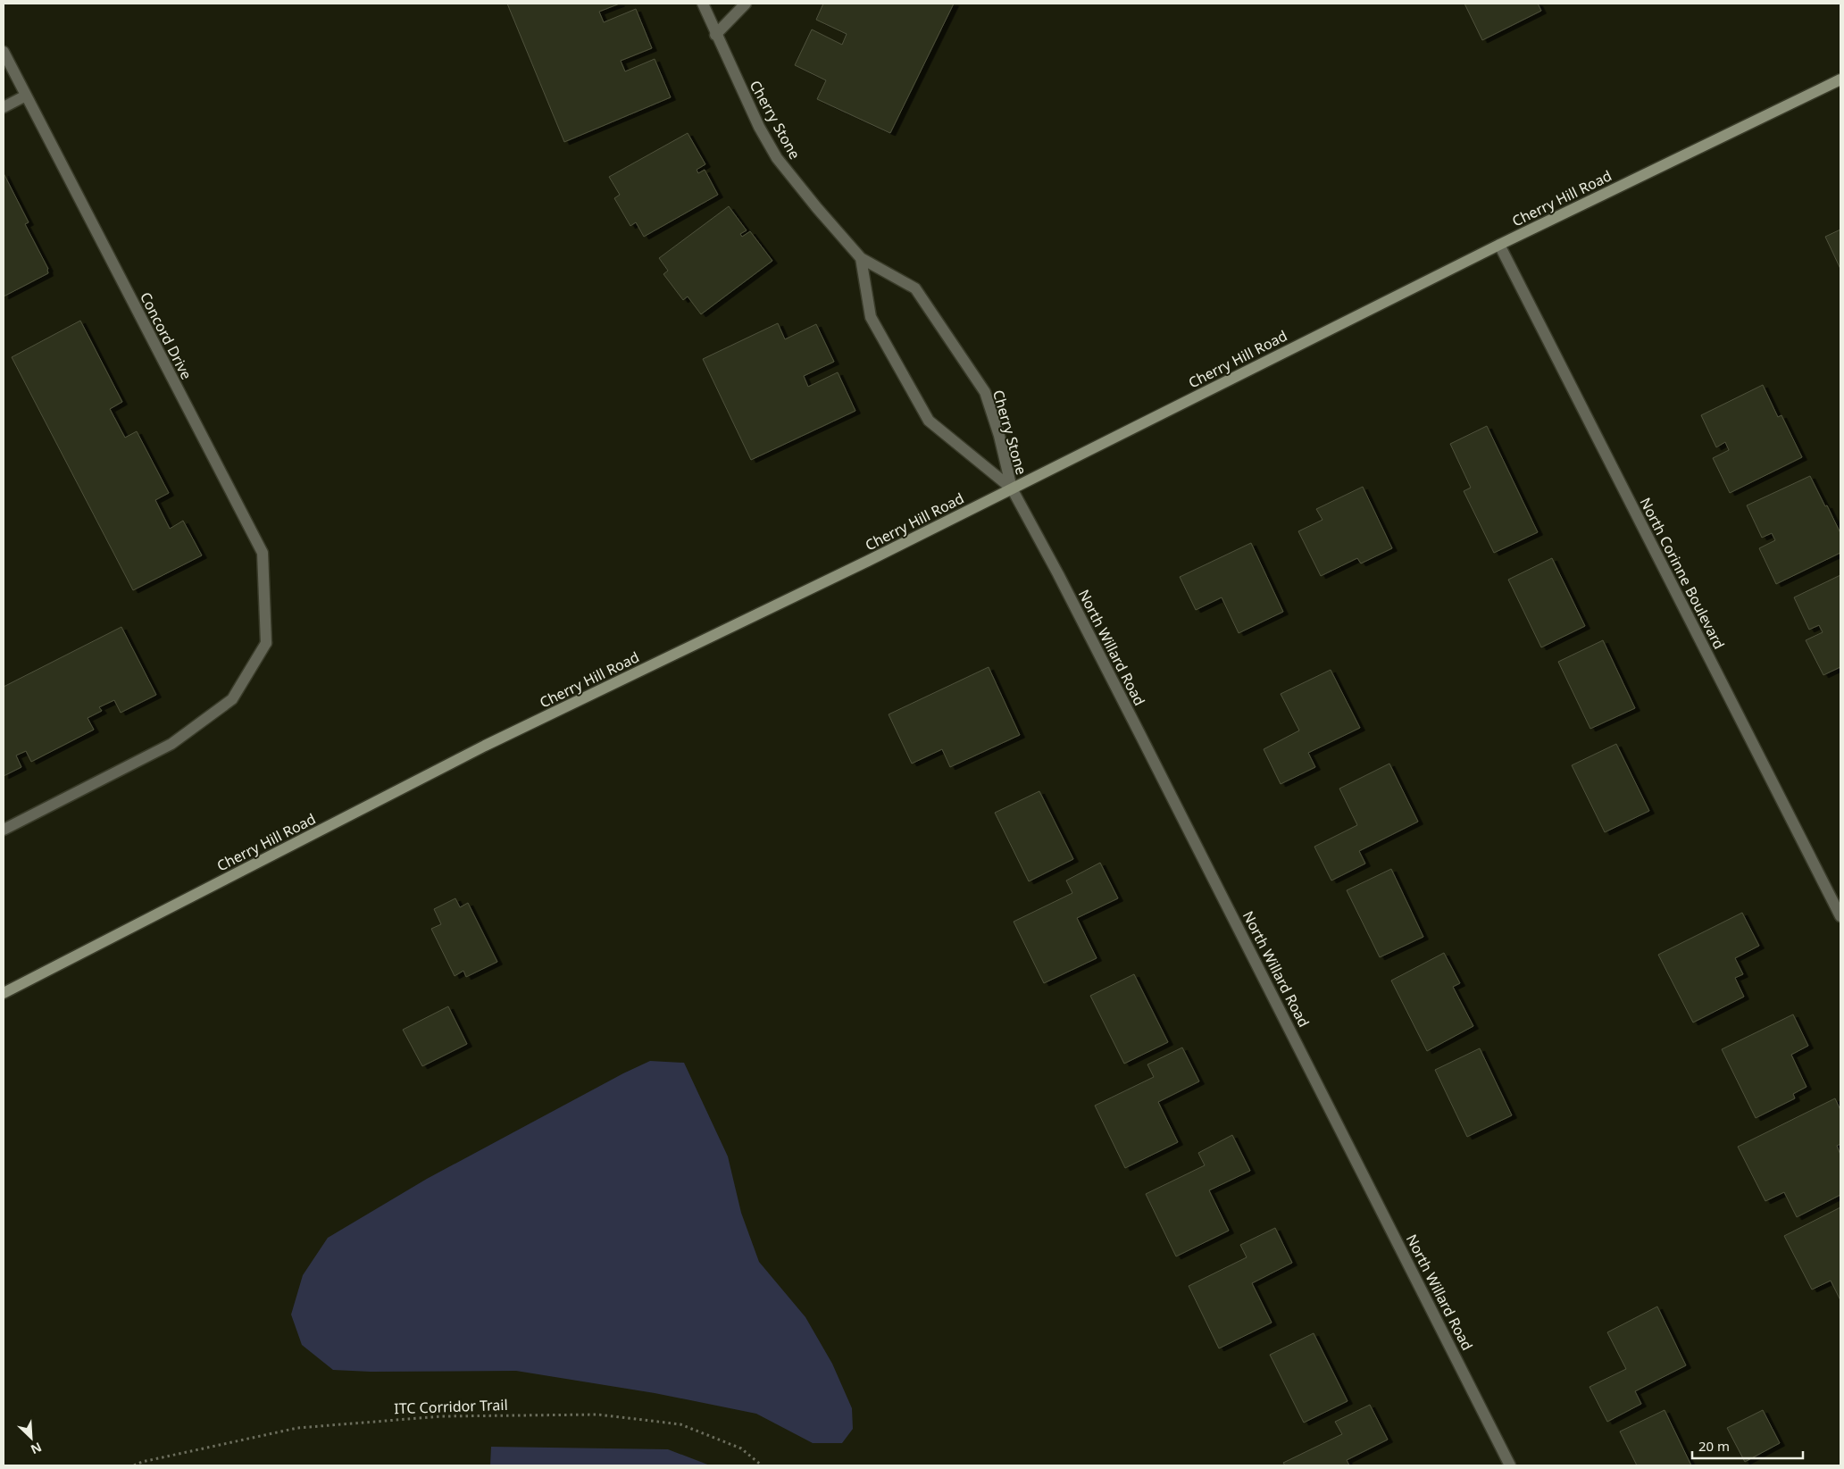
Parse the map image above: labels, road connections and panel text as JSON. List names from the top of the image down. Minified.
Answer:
{"streets":{"main road":["Cherry Hill Road"],"street":["Cherry Stone","Concord Drive","North Corinne Boulevard","North Willard Road"],"path":["ITC Corridor Trail"]},"crossings":[["Cherry Stone","Cherry Hill Road"],["Cherry Stone","North Willard Road"],["Cherry Hill Road","North Corinne Boulevard"],["Cherry Hill Road","North Willard Road"]],"scale_bar":"20 m","north":"bottom right"}
